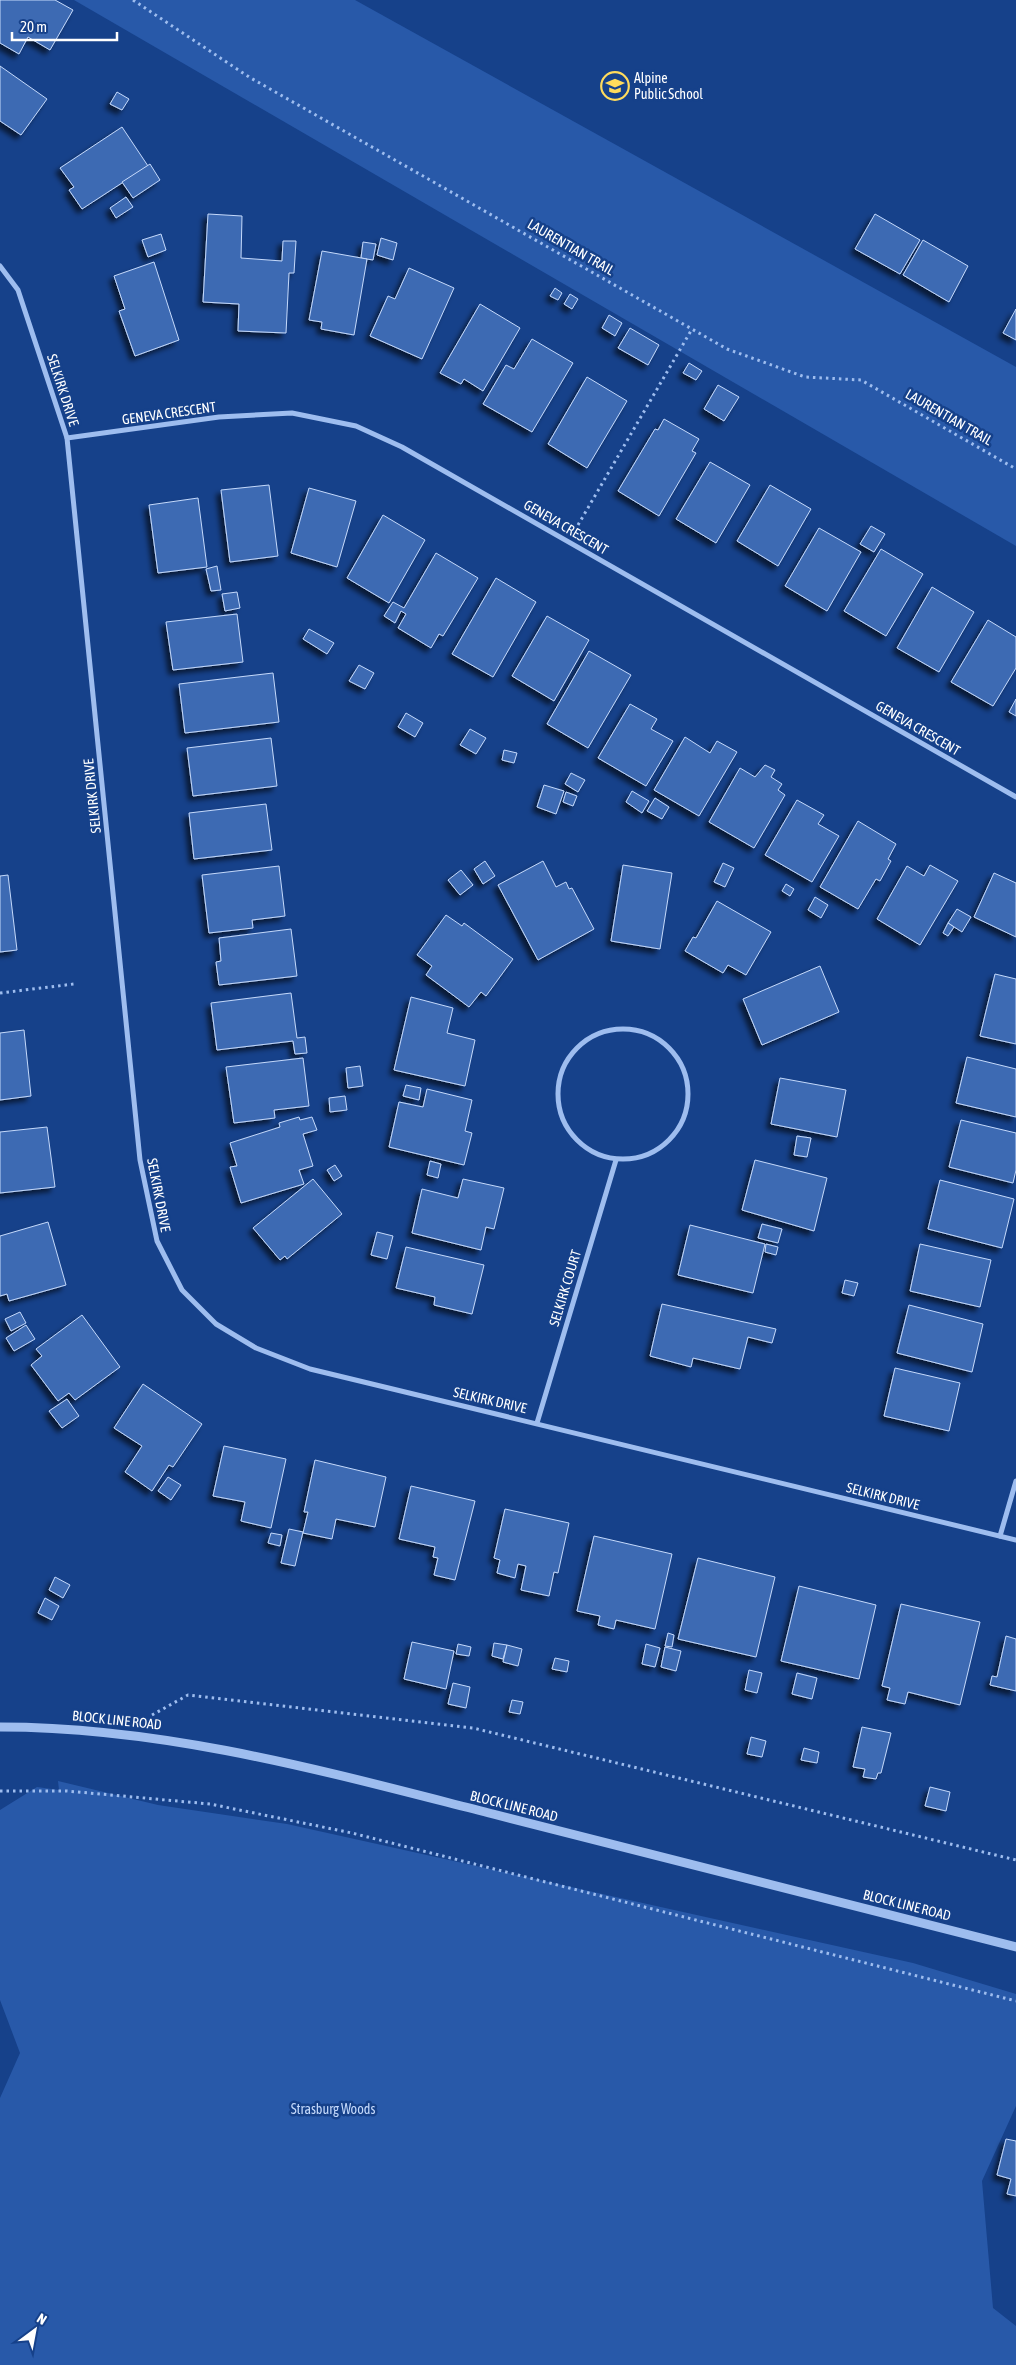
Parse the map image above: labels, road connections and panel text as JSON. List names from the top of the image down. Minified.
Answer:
{"streets":{"street":["SELKIRK DRIVE","GENEVA CRESCENT","SELKIRK COURT","BLOCK LINE ROAD"],"path":["LAURENTIAN TRAIL"]},"crossings":[["SELKIRK DRIVE","GENEVA CRESCENT"],["SELKIRK DRIVE","SELKIRK COURT"]],"parks":["Strasburg Woods"],"places":{"school or university":["Alpine Public School"]},"scale_bar":"20 m","north":"top right"}
